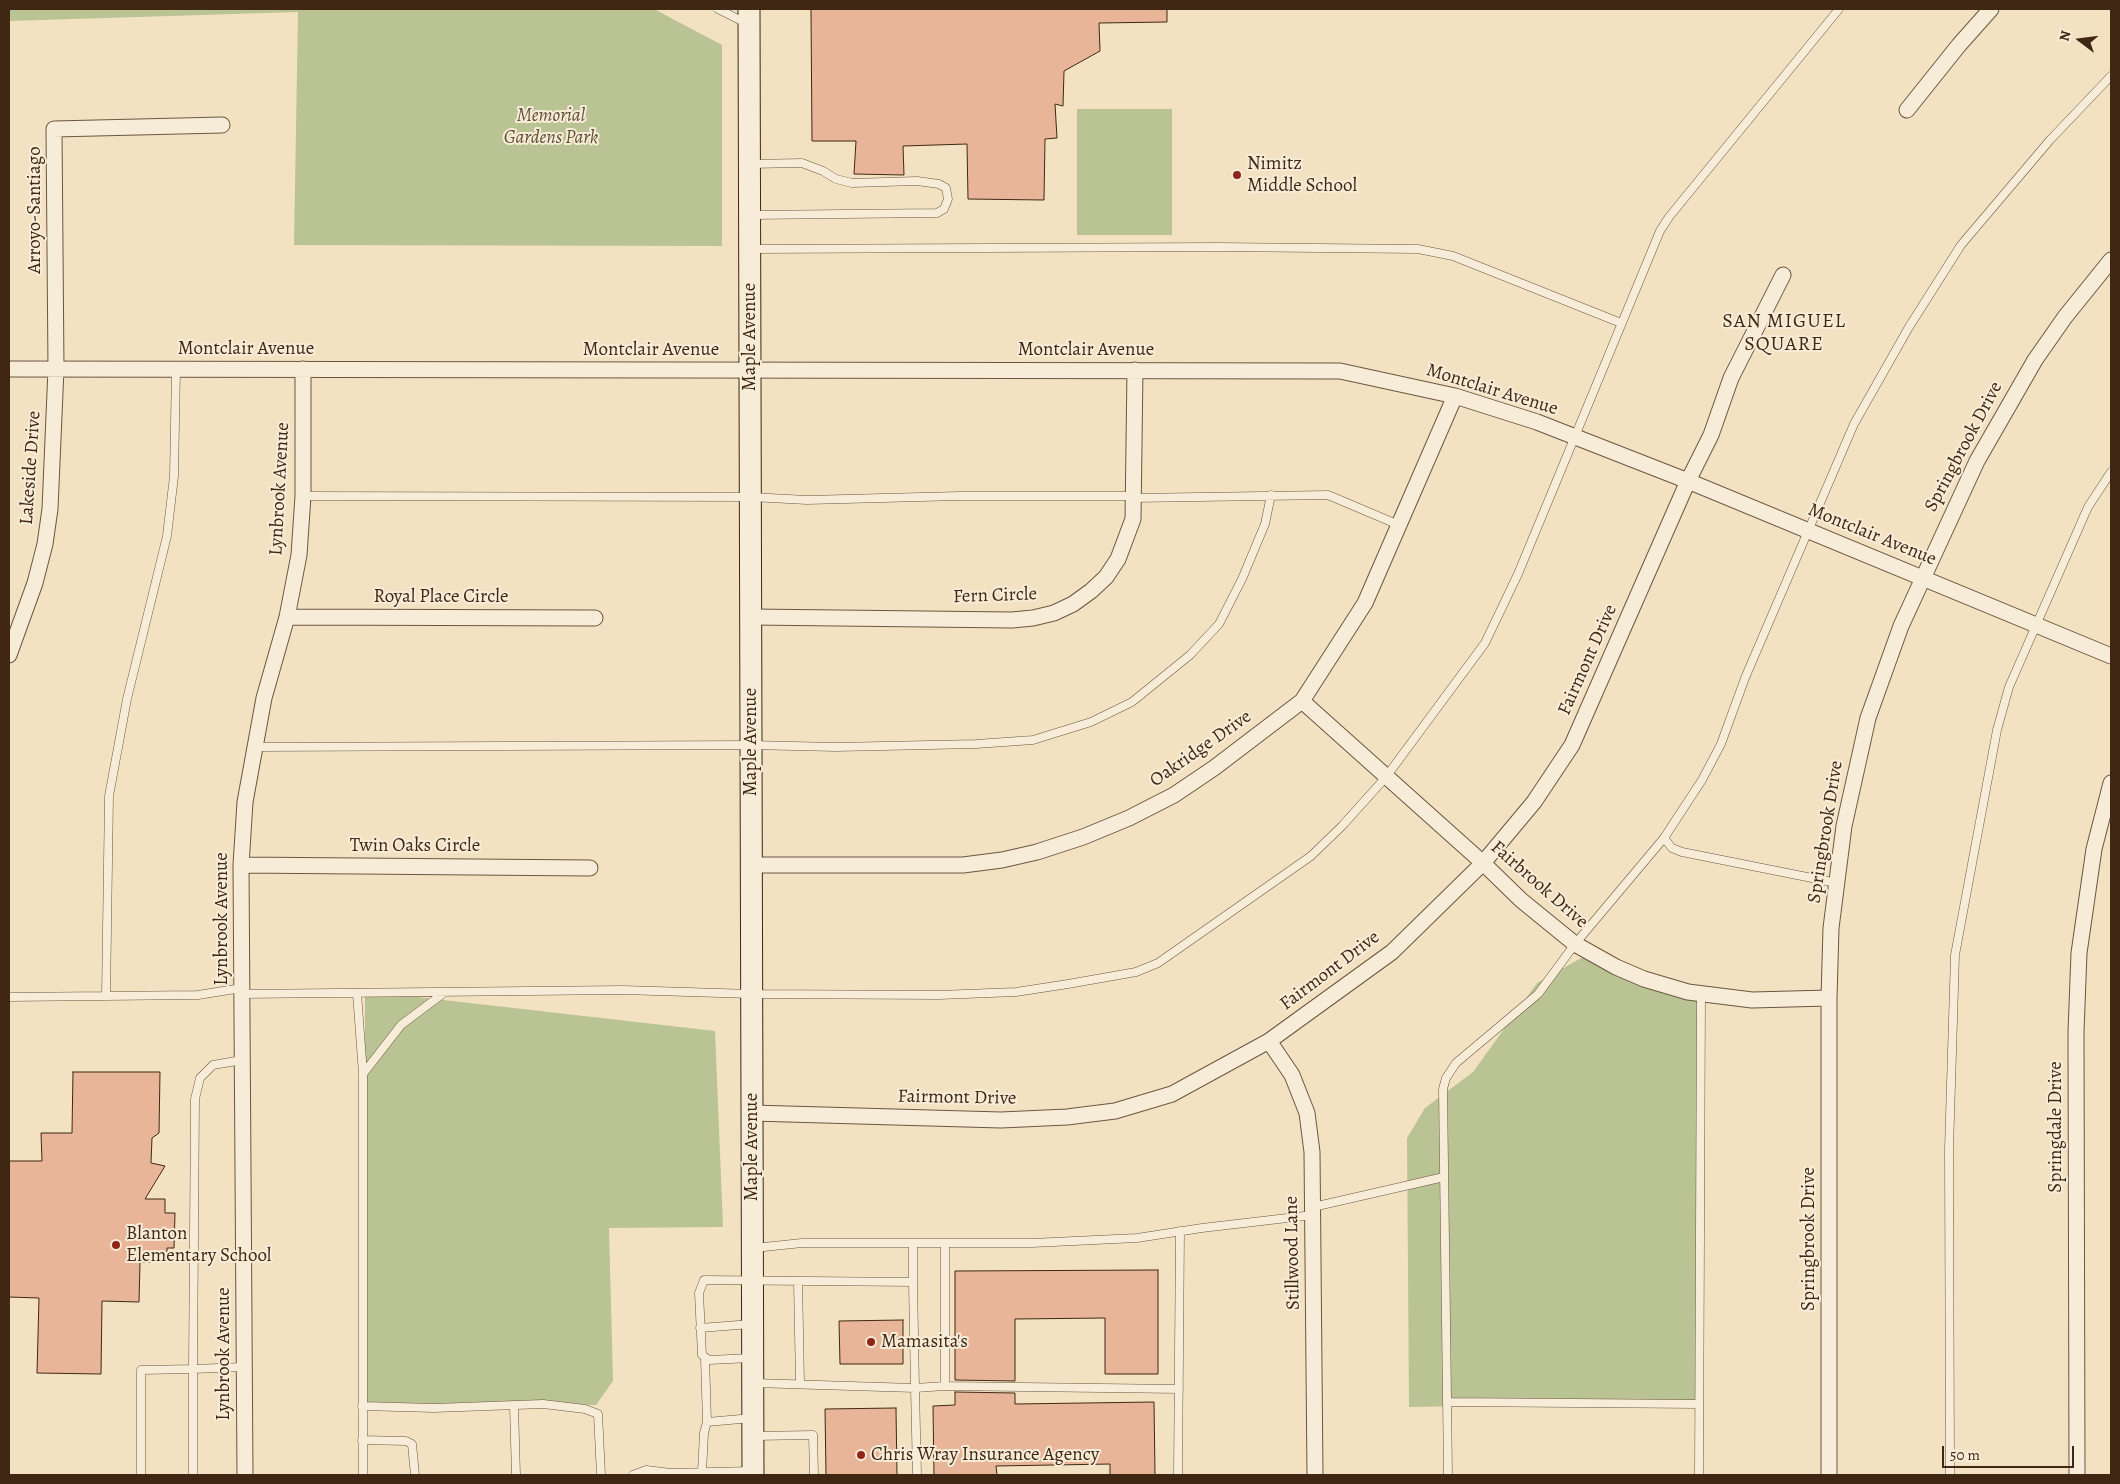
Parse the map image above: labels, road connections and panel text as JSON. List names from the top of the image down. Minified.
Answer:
{"streets":{"main road":["Maple Avenue"],"street":["Arroyo-Santiago","Montclair Avenue","Springbrook Drive","Lakeside Drive","Lynbrook Avenue","Fern Circle","Royal Place Circle","Fairmont Drive","Oakridge Drive","Twin Oaks Circle","Fairbrook Drive","Springdale Drive","Stillwood Lane"]},"crossings":[["Arroyo-Santiago","Montclair Avenue"],["Arroyo-Santiago","Lakeside Drive"],["Maple Avenue","Montclair Avenue"],["Maple Avenue","Fern Circle"],["Maple Avenue","Fairmont Drive"],["Maple Avenue","Oakridge Drive"],["Montclair Avenue","Springbrook Drive"],["Montclair Avenue","Lakeside Drive"],["Montclair Avenue","Lynbrook Avenue"],["Montclair Avenue","Fern Circle"],["Montclair Avenue","Fairmont Drive"],["Montclair Avenue","Oakridge Drive"],["Springbrook Drive","Fairbrook Drive"],["Lynbrook Avenue","Royal Place Circle"],["Lynbrook Avenue","Twin Oaks Circle"],["Fairmont Drive","Fairbrook Drive"],["Fairmont Drive","Stillwood Lane"],["Oakridge Drive","Fairbrook Drive"]],"districts":["SAN MIGUEL SQUARE"],"parks":["Memorial Gardens Park"],"places":["Nimitz Middle School","Blanton Elementary School","Mamasita's","Chris Wray Insurance Agency"],"scale_bar":"50 m","north":"left"}
